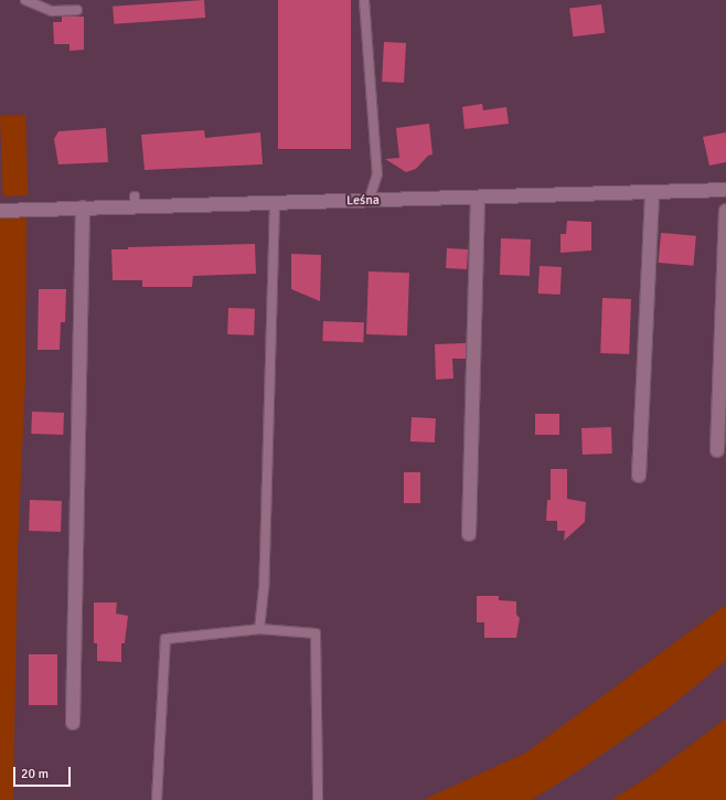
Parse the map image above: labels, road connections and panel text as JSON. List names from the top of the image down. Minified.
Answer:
{"streets":{"street":["Leśna"]},"scale_bar":"20 m"}
